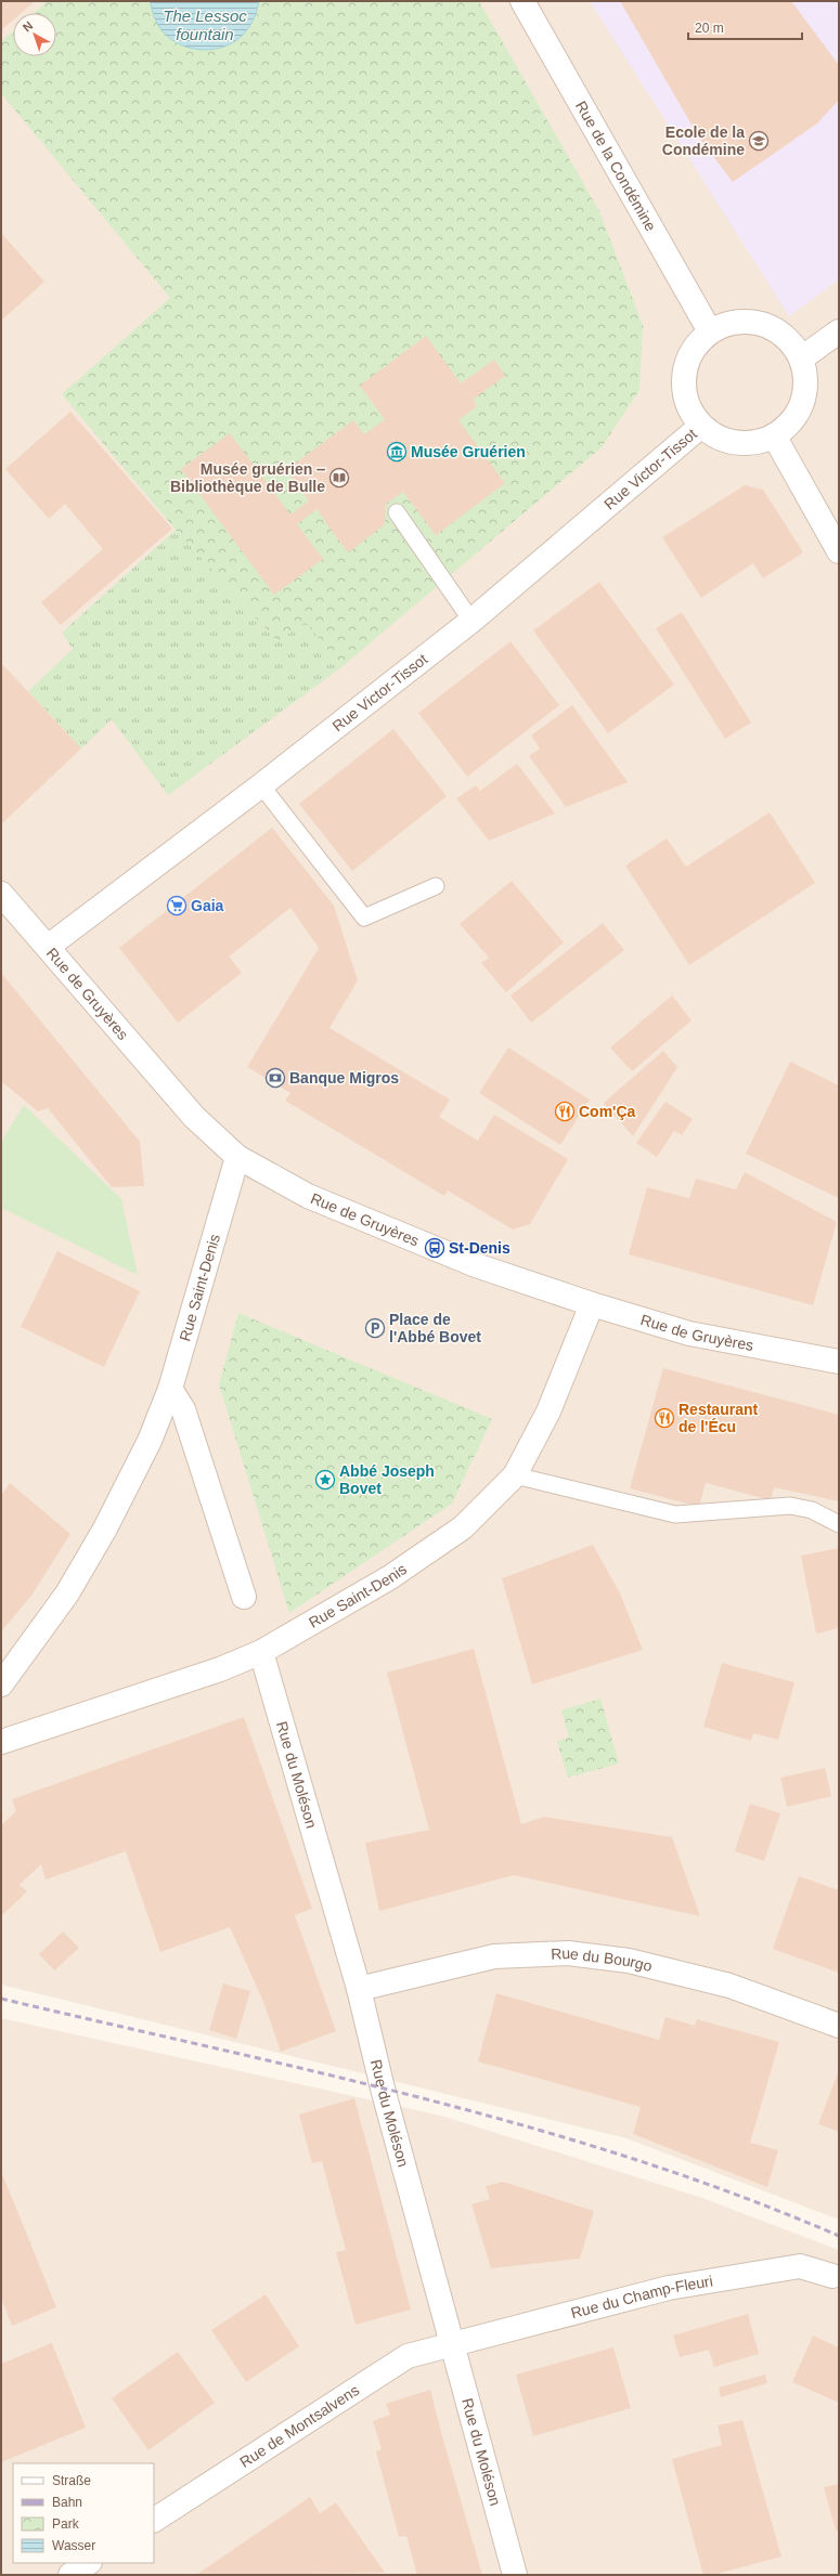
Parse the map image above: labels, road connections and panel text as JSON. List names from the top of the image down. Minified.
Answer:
{"streets":{"street":["Rue de la Condémine","Rue Victor-Tissot","Rue de Gruyères","Rue Saint-Denis","Rue du Moléson","Rue du Bourgo","Rue du Champ-Fleuri","Rue de Montsalvens"]},"crossings":[["Rue de la Condémine","Rue Victor-Tissot"],["Rue Victor-Tissot","Rue de Gruyères"],["Rue de Gruyères","Rue Saint-Denis"],["Rue Saint-Denis","Rue du Moléson"],["Rue du Moléson","Rue du Bourgo"],["Rue du Moléson","Rue du Champ-Fleuri"],["Rue du Moléson","Rue de Montsalvens"],["Rue du Champ-Fleuri","Rue de Montsalvens"]],"water":["The Lessoc fountain"],"places":{"school or university":["Ecole de la Condémine"],"museum":["Musée Gruérien"],"library":["Musée gruérien ‒ Bibliothèque de Bulle"],"supermarket":["Gaia"],"bank":["Banque Migros"],"restaurant":["Com'Ça","Restaurant de l'Écu"],"bus stop":["St-Denis"],"parking":["Place de l'Abbé Bovet"],"place":["Abbé Joseph Bovet"]},"legend":["Straße","Bahn","Park","Wasser"],"scale_bar":"20 m","north":"top left"}
